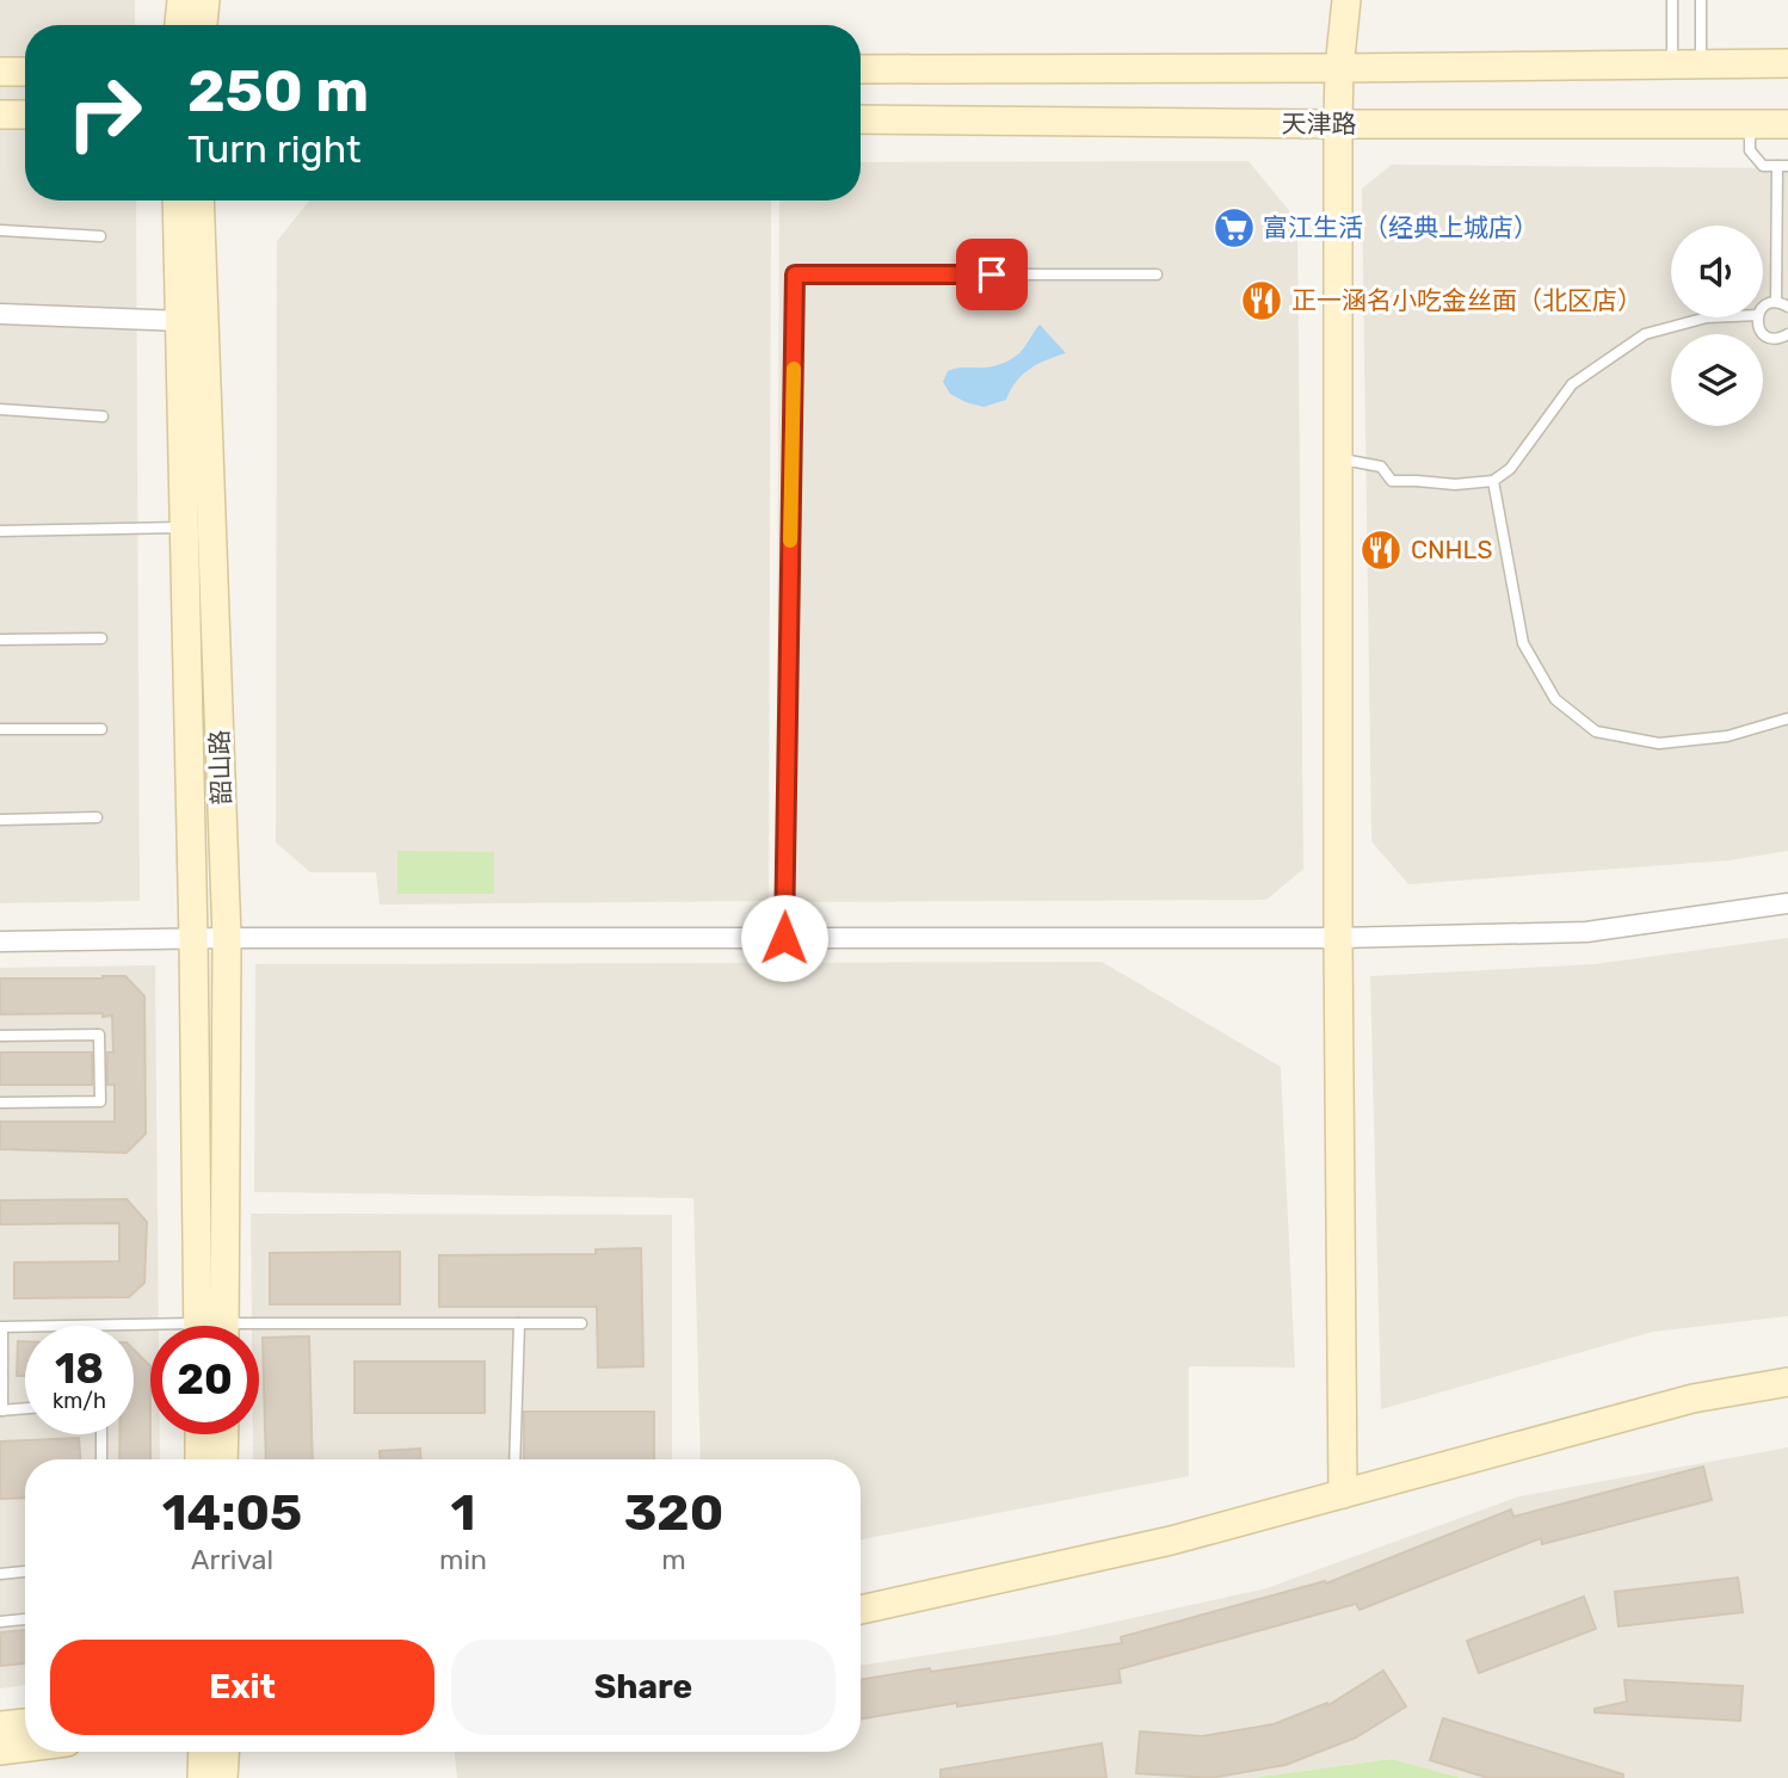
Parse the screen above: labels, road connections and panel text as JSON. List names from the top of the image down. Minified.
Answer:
{"streets":{"main road":["天津路","韶山路"]},"places":{"supermarket":["富江生活（经典上城店）"],"restaurant":["正一涵名小吃金丝面（北区店）","CNHLS"]},"page":{"turn":["250 m","Turn right"],"speed":"18 km/h","limit":"20","eta":["14:05","Arrival","1","min","320","m"],"buttons":["Exit","Share"]}}
